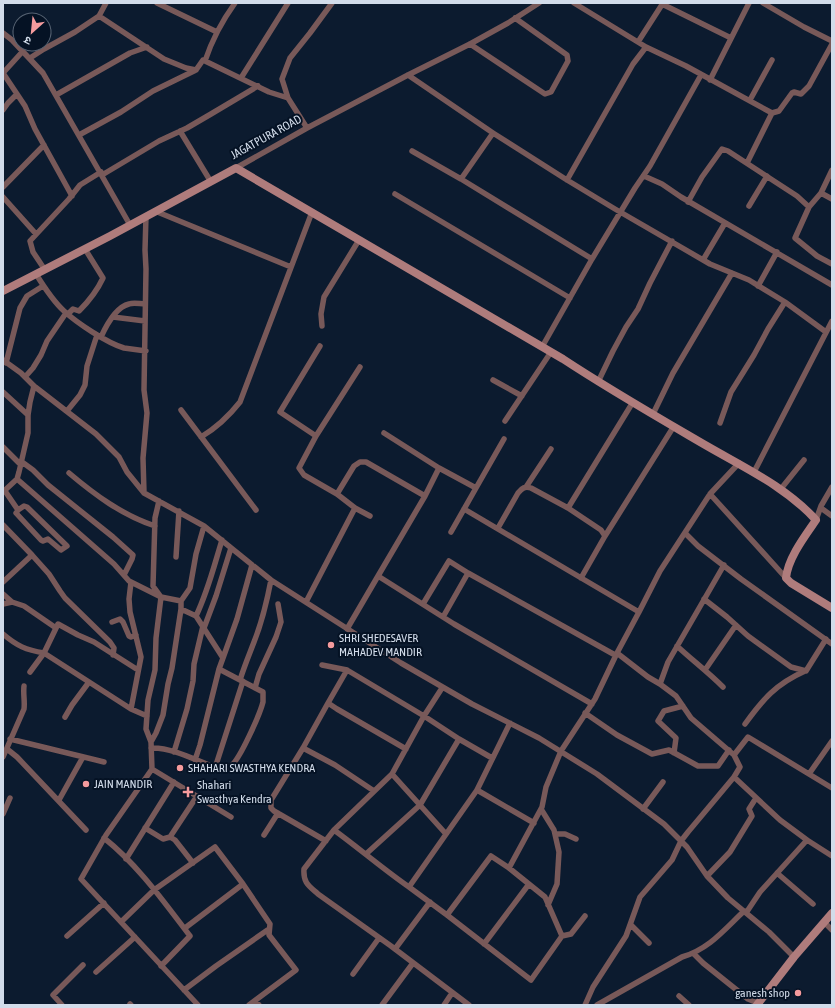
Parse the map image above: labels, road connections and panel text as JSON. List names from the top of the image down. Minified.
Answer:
{"streets":{"street":["JAGATPURA ROAD"]},"places":{"other":["SHRI SHEDESAVER MAHADEV MANDIR","SHAHARI SWASTHYA KENDRA","JAIN MANDIR","ganesh shop"],"health":["Shahari Swasthya Kendra"]},"north":"bottom left"}
